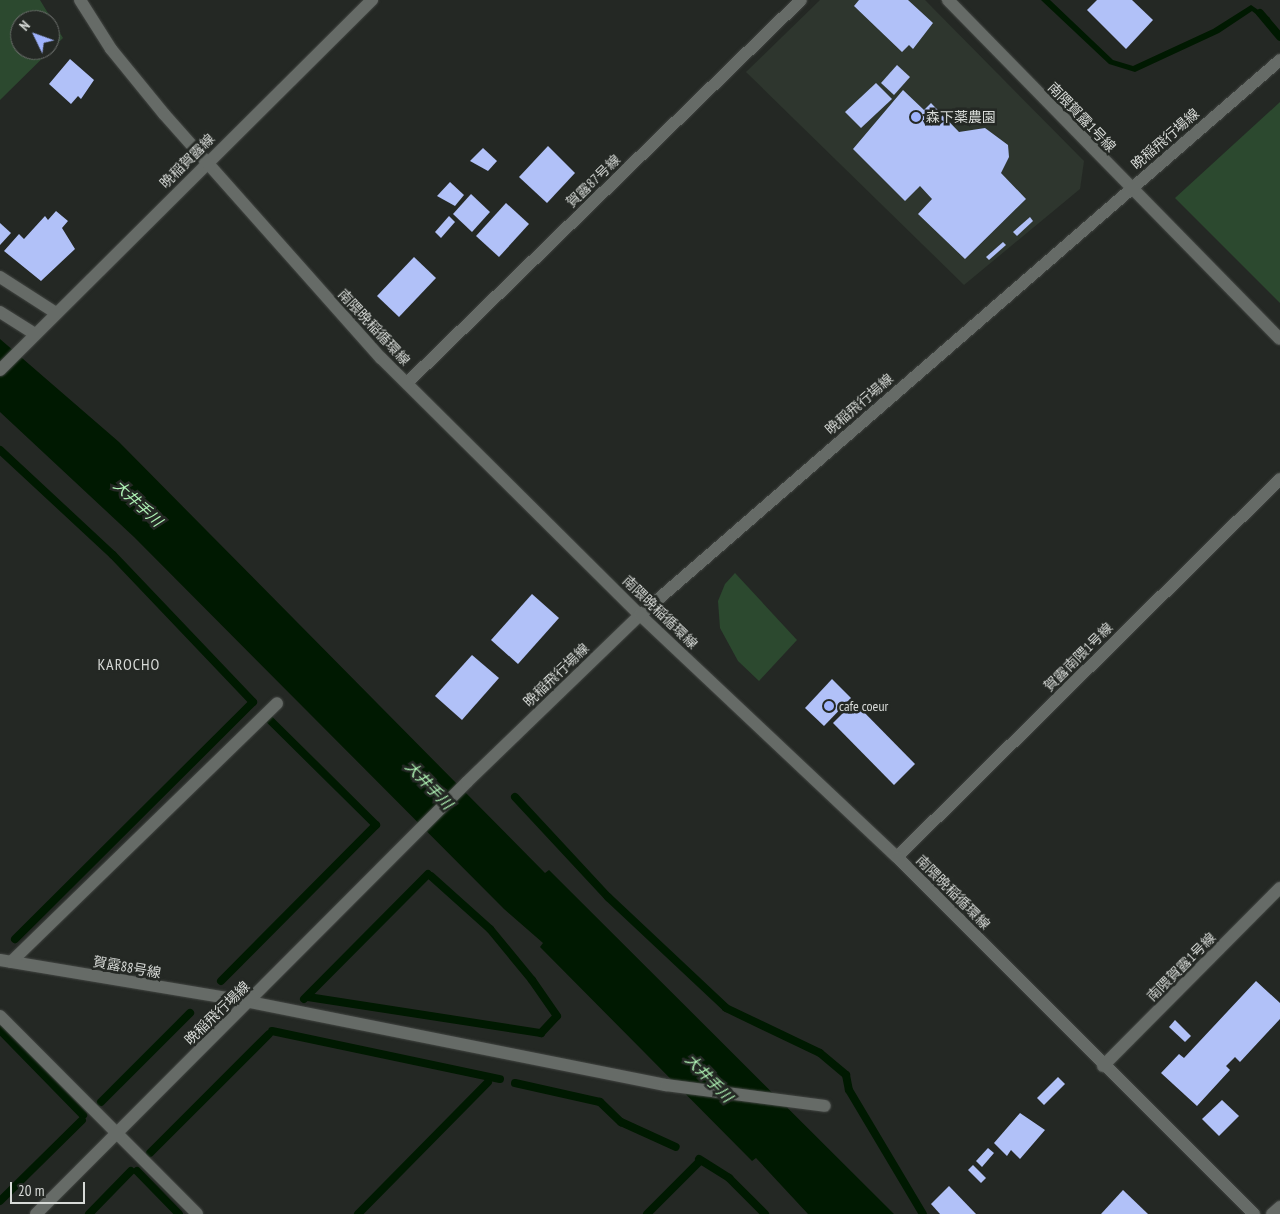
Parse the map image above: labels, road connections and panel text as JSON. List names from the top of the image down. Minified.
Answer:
{"streets":{"street":["南隈賀露1号線","晩稲飛行場線","晩稲賀露線","賀露87号線","南隈晩稲循環線","賀露南隈1号線","賀露88号線"]},"crossings":[["南隈賀露1号線","晩稲飛行場線"],["南隈賀露1号線","南隈晩稲循環線"],["晩稲飛行場線","南隈晩稲循環線"],["晩稲飛行場線","賀露88号線"],["晩稲賀露線","南隈晩稲循環線"],["賀露87号線","南隈晩稲循環線"],["南隈晩稲循環線","賀露南隈1号線"]],"districts":["KAROCHO"],"water":["大井手川"],"places":["森下薬農園","cafe coeur"],"scale_bar":"20 m","north":"top left"}
